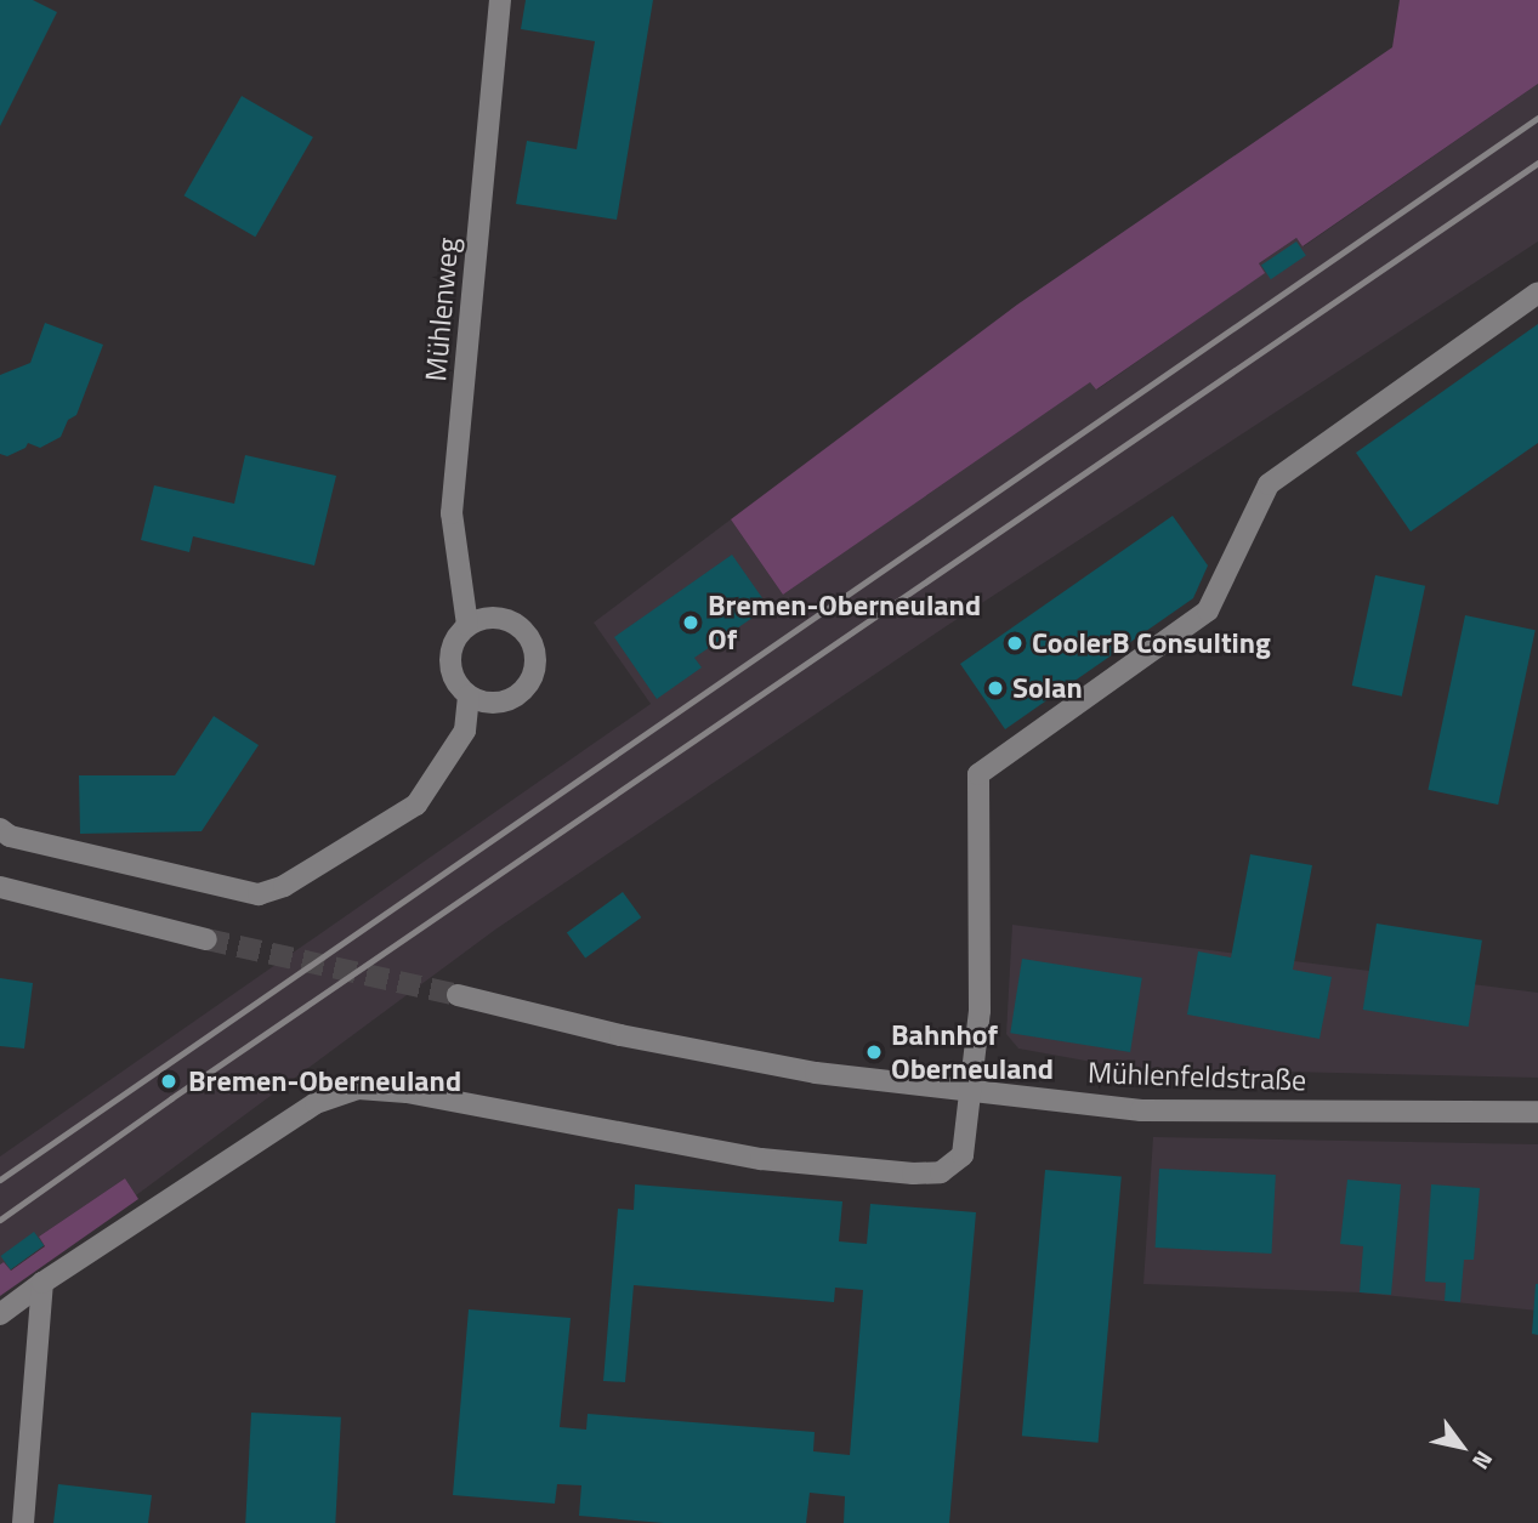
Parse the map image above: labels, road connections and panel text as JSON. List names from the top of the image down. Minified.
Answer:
{"streets":{"street":["Mühlenweg","Mühlenfeldstraße"]},"places":["Bremen-Oberneuland Of","CoolerB Consulting","Solan","Bahnhof Oberneuland","Bremen-Oberneuland"],"north":"bottom right"}
